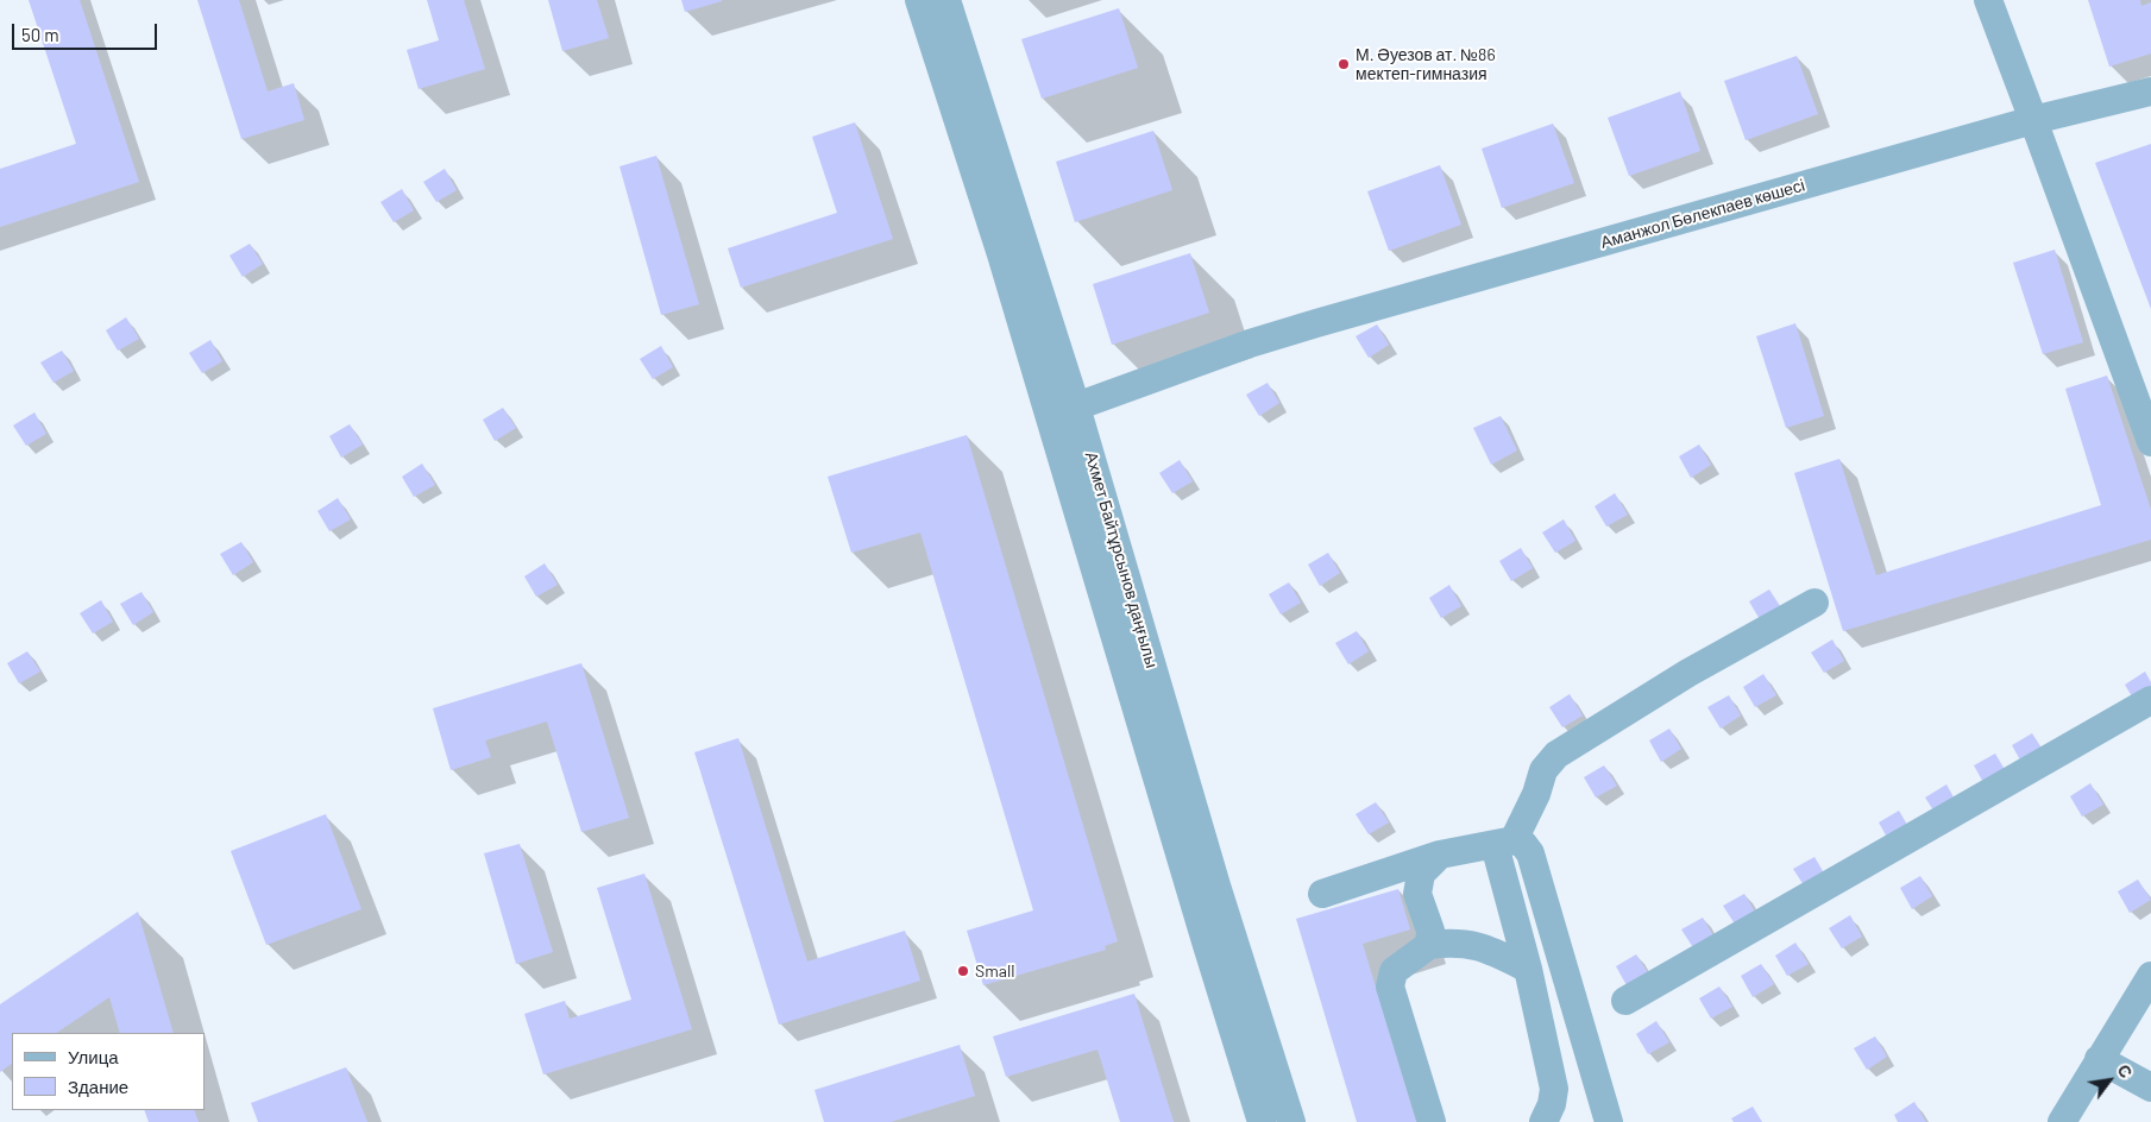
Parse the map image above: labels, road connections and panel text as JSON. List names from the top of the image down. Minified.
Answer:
{"streets":{"street":["Аманжол Бөлекпаев көшесі","Ахмет Байтұрсынов даңғылы"]},"crossings":[["Аманжол Бөлекпаев көшесі","Ахмет Байтұрсынов даңғылы"]],"places":["М. Әуезов ат. №86 мектеп-гимназия","Small"],"legend":["Улица","Здание"],"scale_bar":"50 m","north":"top right"}
